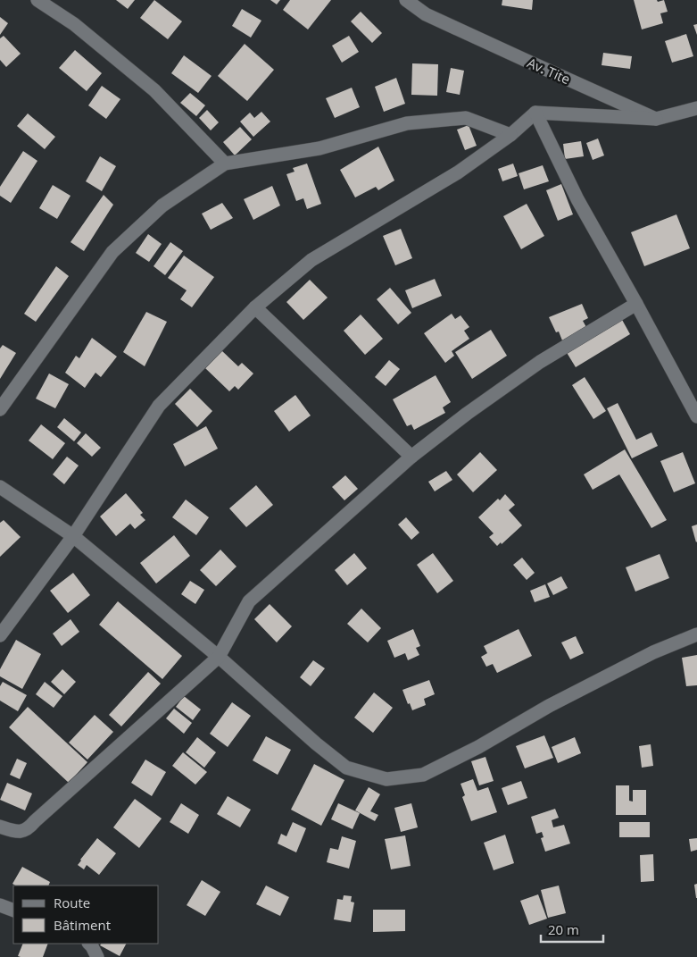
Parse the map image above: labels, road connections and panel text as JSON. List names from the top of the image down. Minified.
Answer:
{"streets":{"street":["Av. Tite"]},"legend":["Route","Bâtiment"],"scale_bar":"20 m"}
